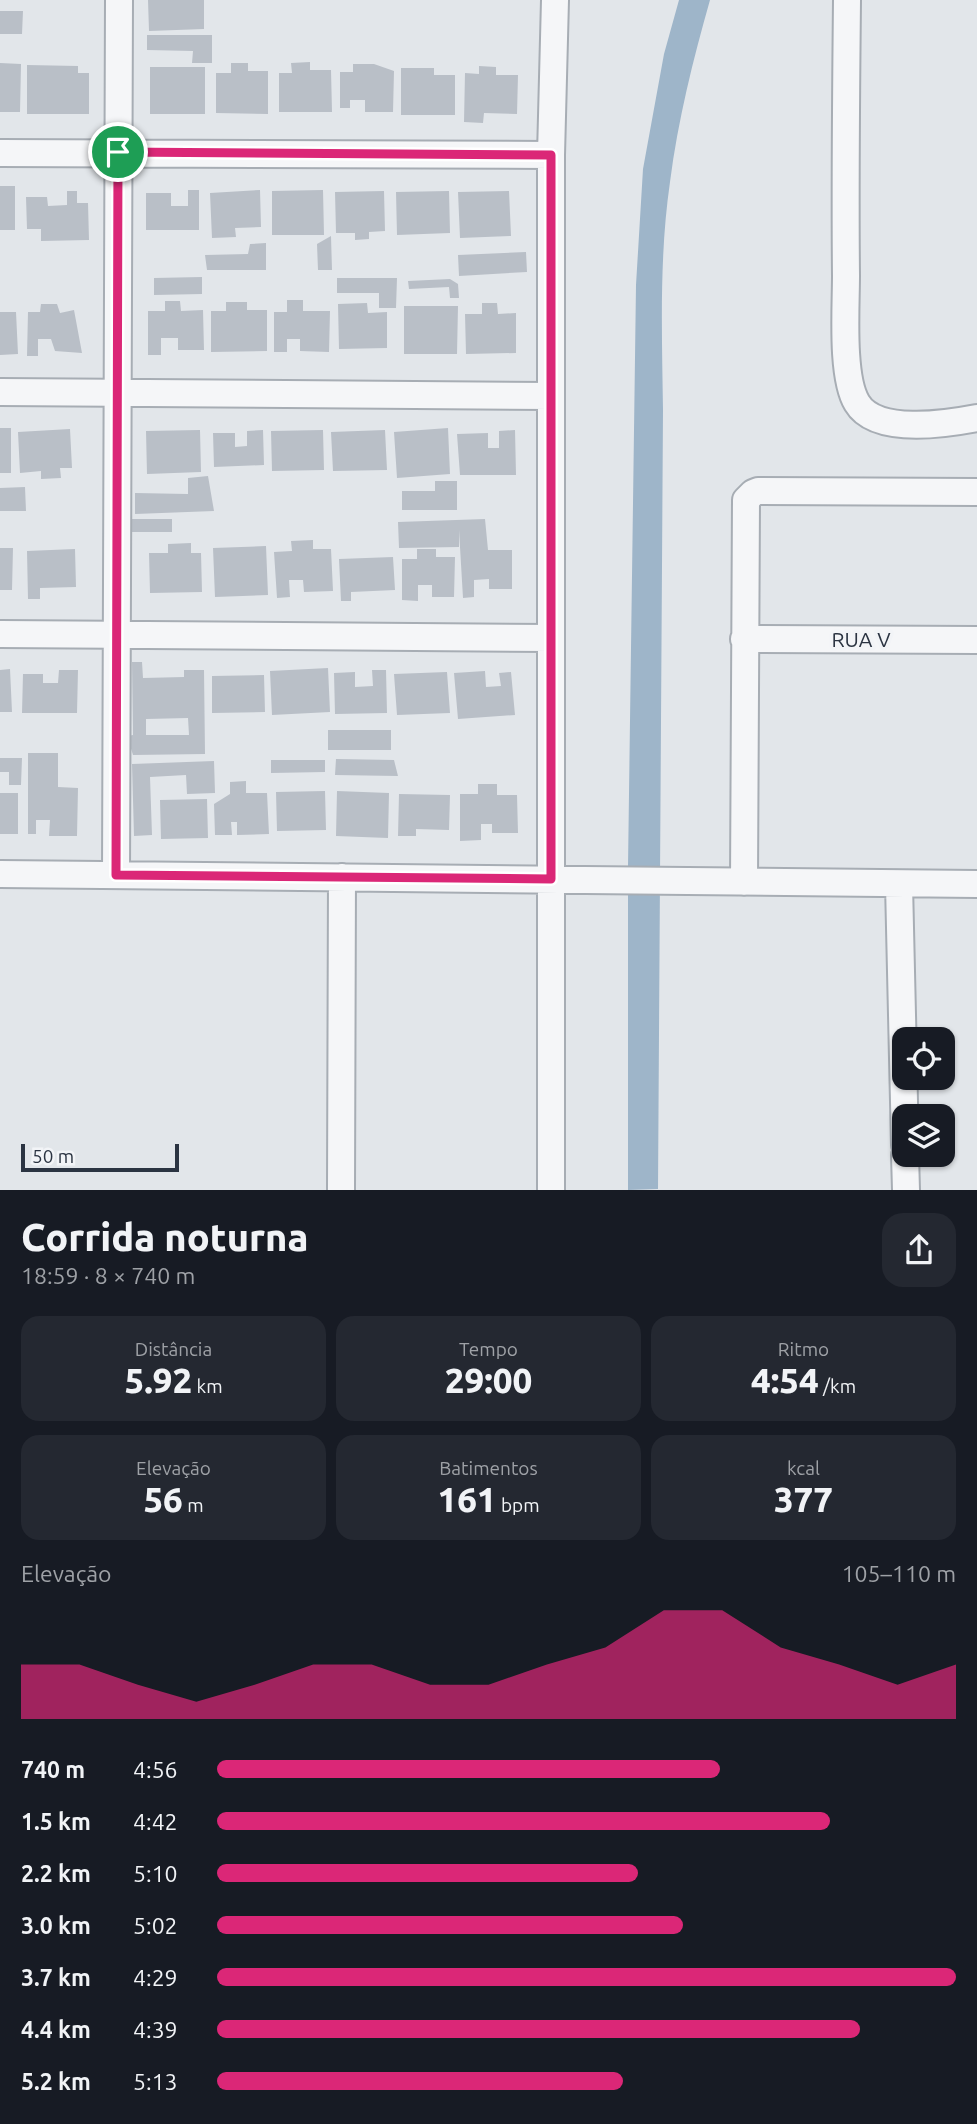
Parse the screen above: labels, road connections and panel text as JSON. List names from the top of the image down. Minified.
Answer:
{"streets":{"street":["RUA V"]},"scale_bar":"50 m","page":{"scale":"50 m","heading":["Corrida noturna","18:59 · 8 × 740 m"],"stats":[["Distância","5.92 km"],["Tempo","29:00"],["Ritmo","4:54 /km"],["Elevação","56 m"],["Batimentos","161 bpm"],["kcal","377"]],"chart":["Elevação","105–110 m"],"list":[{"name":"740 m","note":"4:56"},{"name":"1.5 km","note":"4:42"},{"name":"2.2 km","note":"5:10"},{"name":"3.0 km","note":"5:02"},{"name":"3.7 km","note":"4:29"},{"name":"4.4 km","note":"4:39"},{"name":"5.2 km","note":"5:13"}]}}
